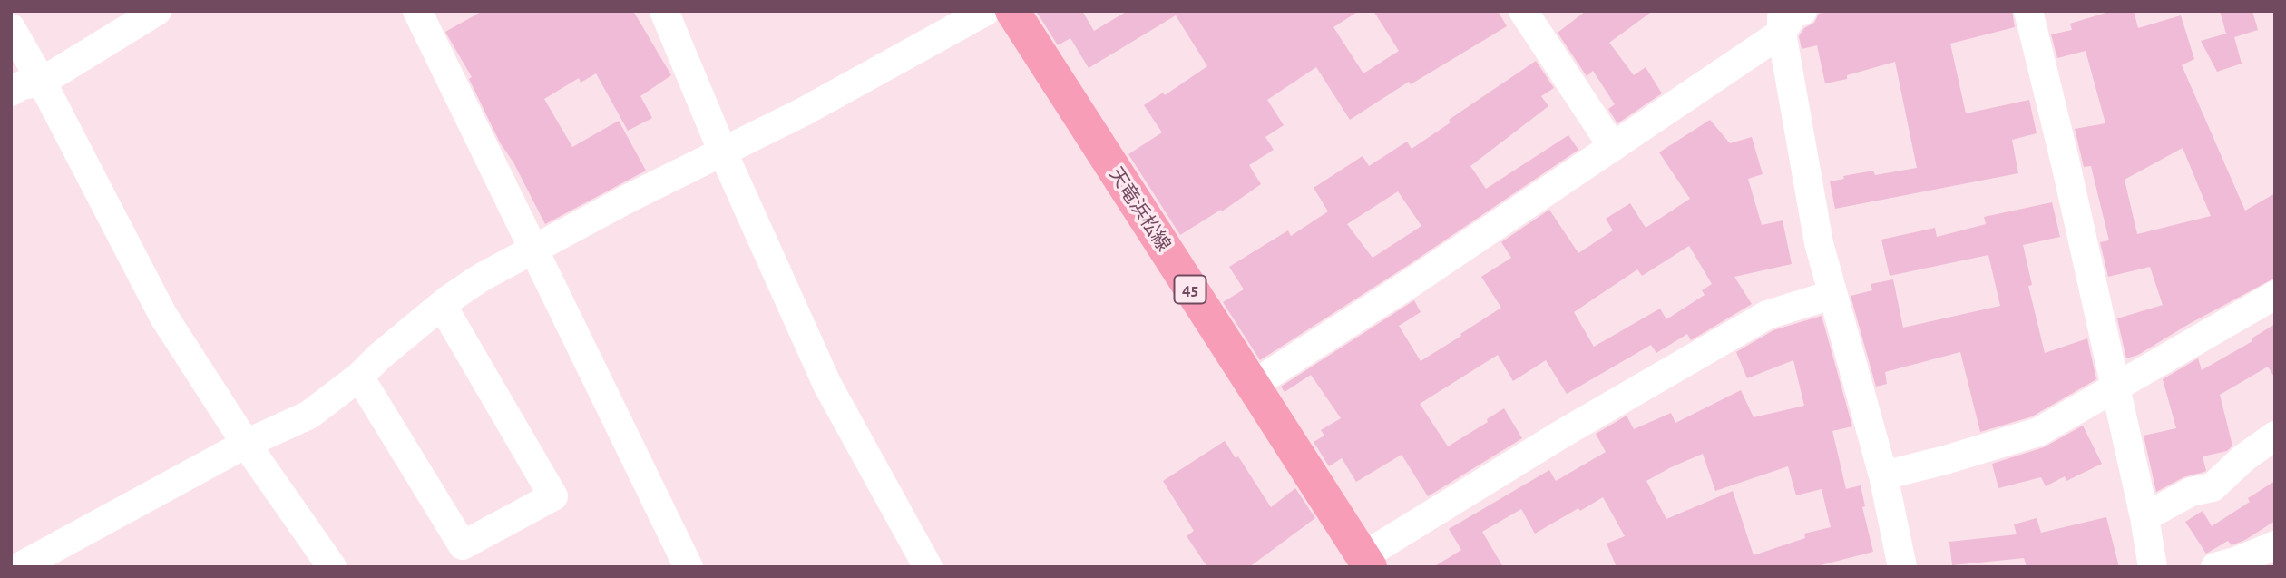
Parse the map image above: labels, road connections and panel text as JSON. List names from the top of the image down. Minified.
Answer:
{"streets":{"main road":["天竜浜松線","45"]}}
